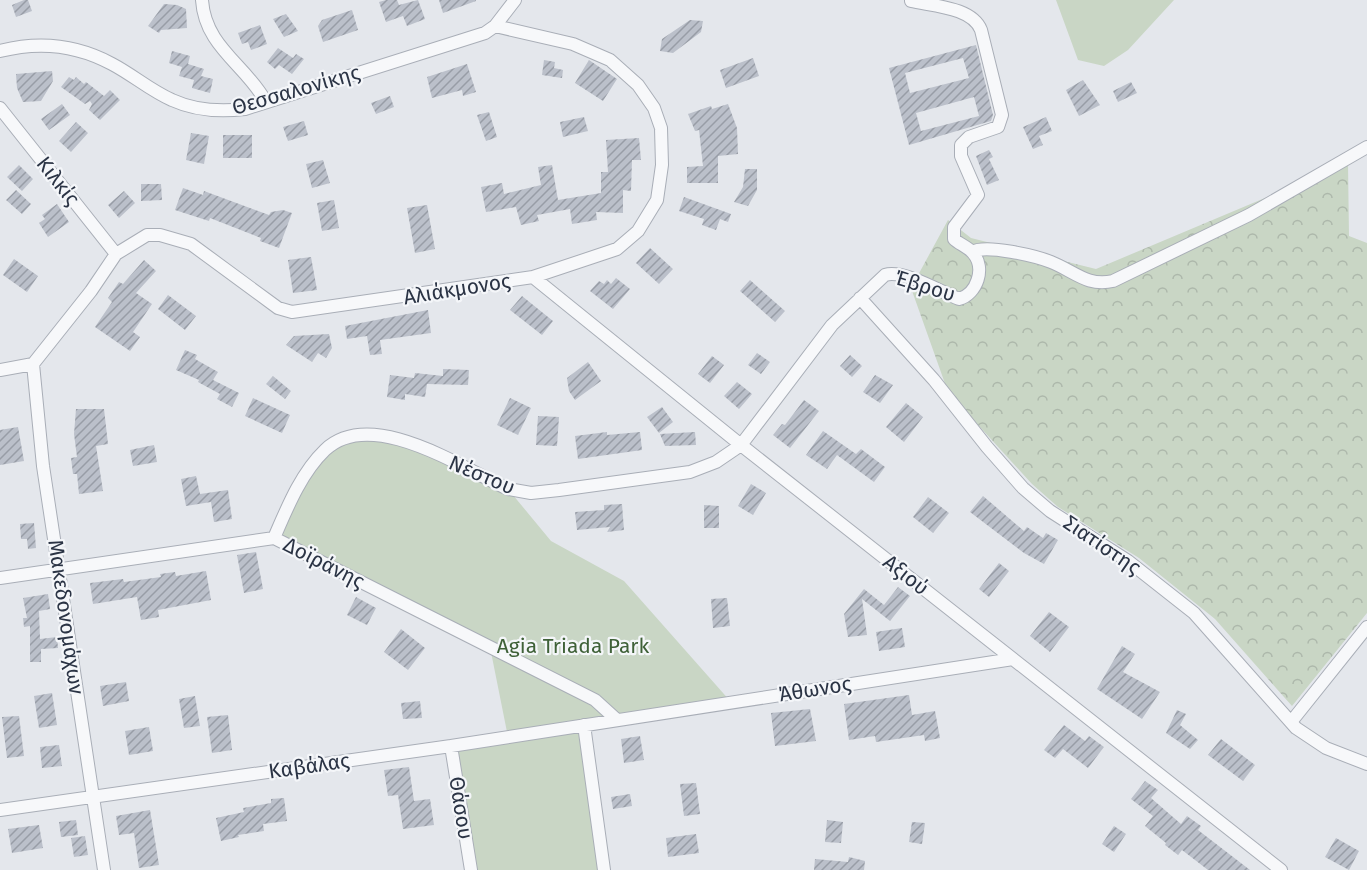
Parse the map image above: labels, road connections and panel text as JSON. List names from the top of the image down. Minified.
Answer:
{"streets":{"street":["Θεσσαλονίκης","Κιλκίς","Έβρου","Αλιάκμονος","Νέστου","Σιατίστης","Δοϊράνης","Αξιού","Μακεδονομάχων","Άθωνος","Καβάλας","Θάσου"]},"crossings":[["Θεσσαλονίκης","Αλιάκμονος"],["Κιλκίς","Αλιάκμονος"],["Έβρου","Νέστου"],["Έβρου","Σιατίστης"],["Έβρου","Αξιού"],["Αλιάκμονος","Αξιού"],["Αλιάκμονος","Μακεδονομάχων"],["Νέστου","Δοϊράνης"],["Νέστου","Αξιού"],["Δοϊράνης","Μακεδονομάχων"],["Δοϊράνης","Άθωνος"],["Δοϊράνης","Καβάλας"],["Αξιού","Άθωνος"],["Μακεδονομάχων","Καβάλας"],["Άθωνος","Καβάλας"],["Καβάλας","Θάσου"]],"parks":["Agia Triada Park"]}
